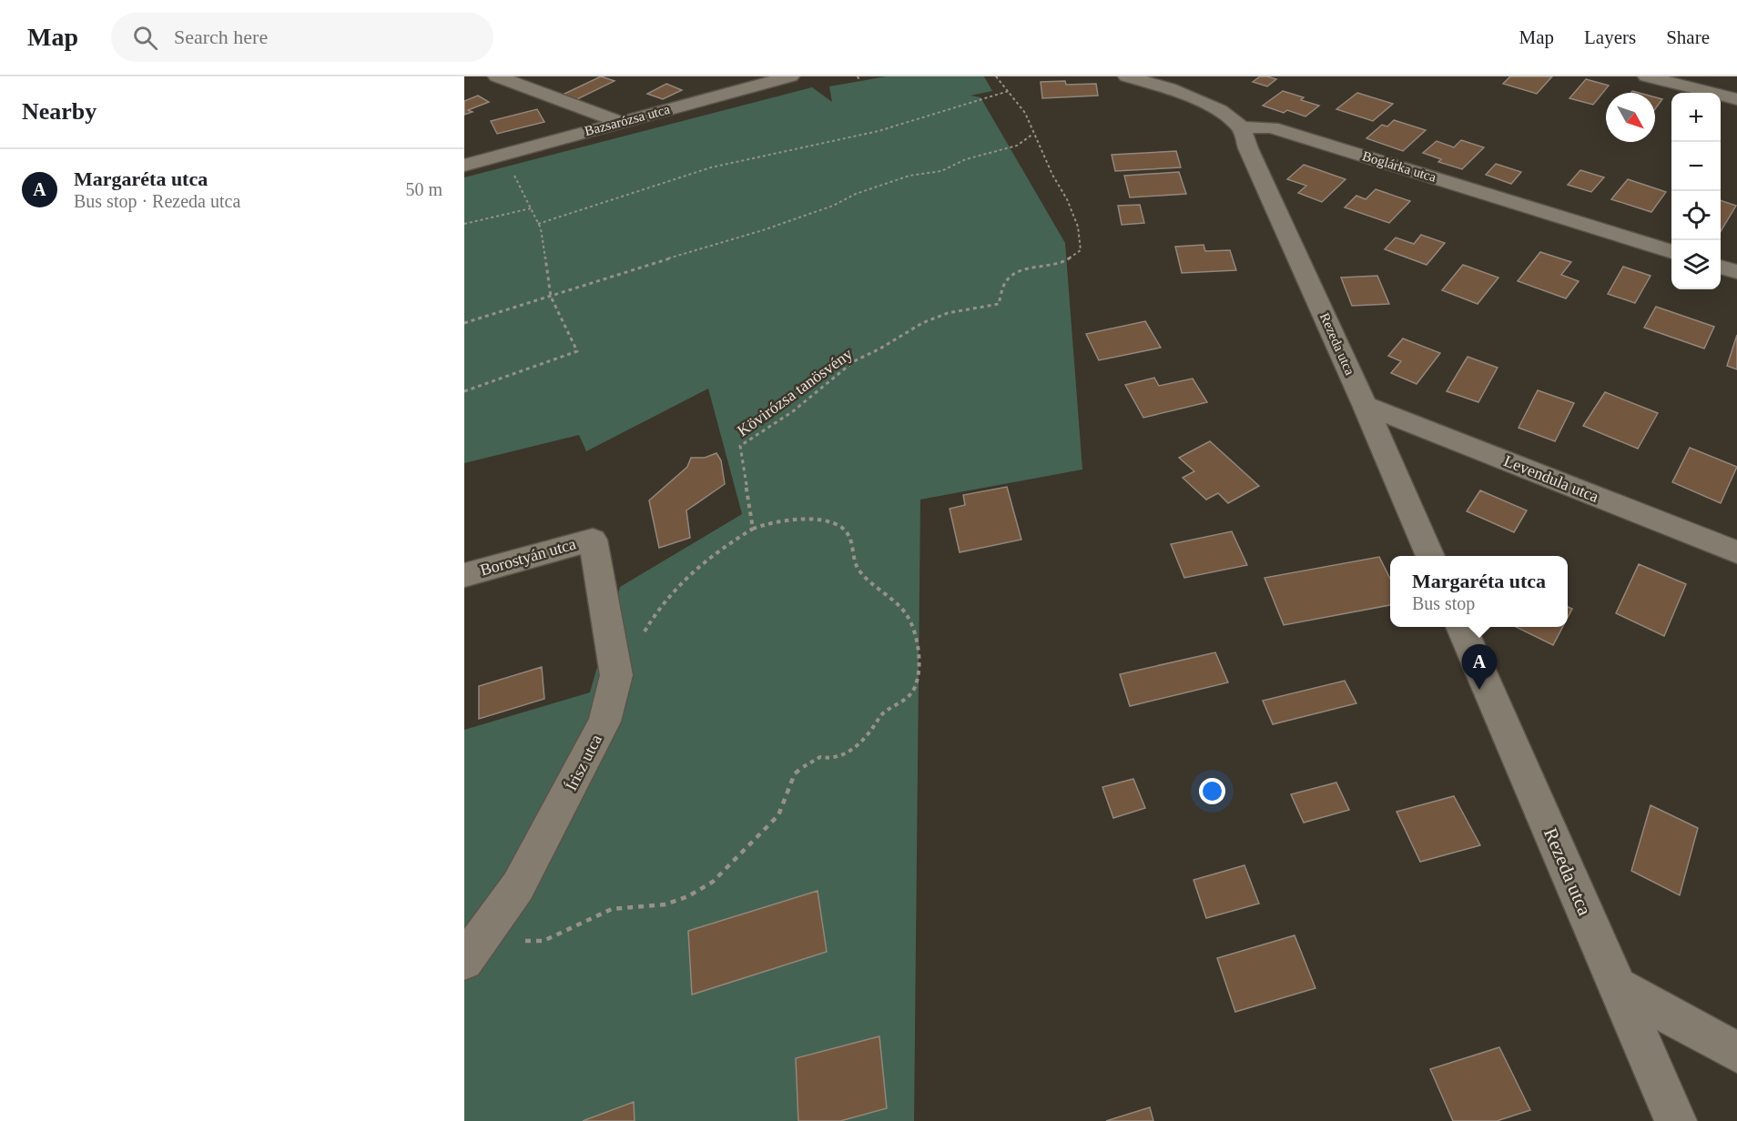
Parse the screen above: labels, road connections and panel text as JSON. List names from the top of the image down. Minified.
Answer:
{"streets":{"street":["Bazsarózsa utca","Boglárka utca","Rezeda utca","Levendula utca","Borostyán utca","Írisz utca"],"path":["Kövirózsa tanösvény"]},"crossings":[["Boglárka utca","Rezeda utca"],["Rezeda utca","Levendula utca"],["Borostyán utca","Írisz utca"]],"north":"bottom right","page":{"header":"Map","search":"Search here","nav":["Map","Layers","Share"],"heading":"Nearby","map_buttons":["+","−"],"list":[{"mark":"A","name":"Margaréta utca","note":"Bus stop · Rezeda utca","value":"50 m"}],"popup":["Margaréta utca","Bus stop"],"pins":"A"}}
